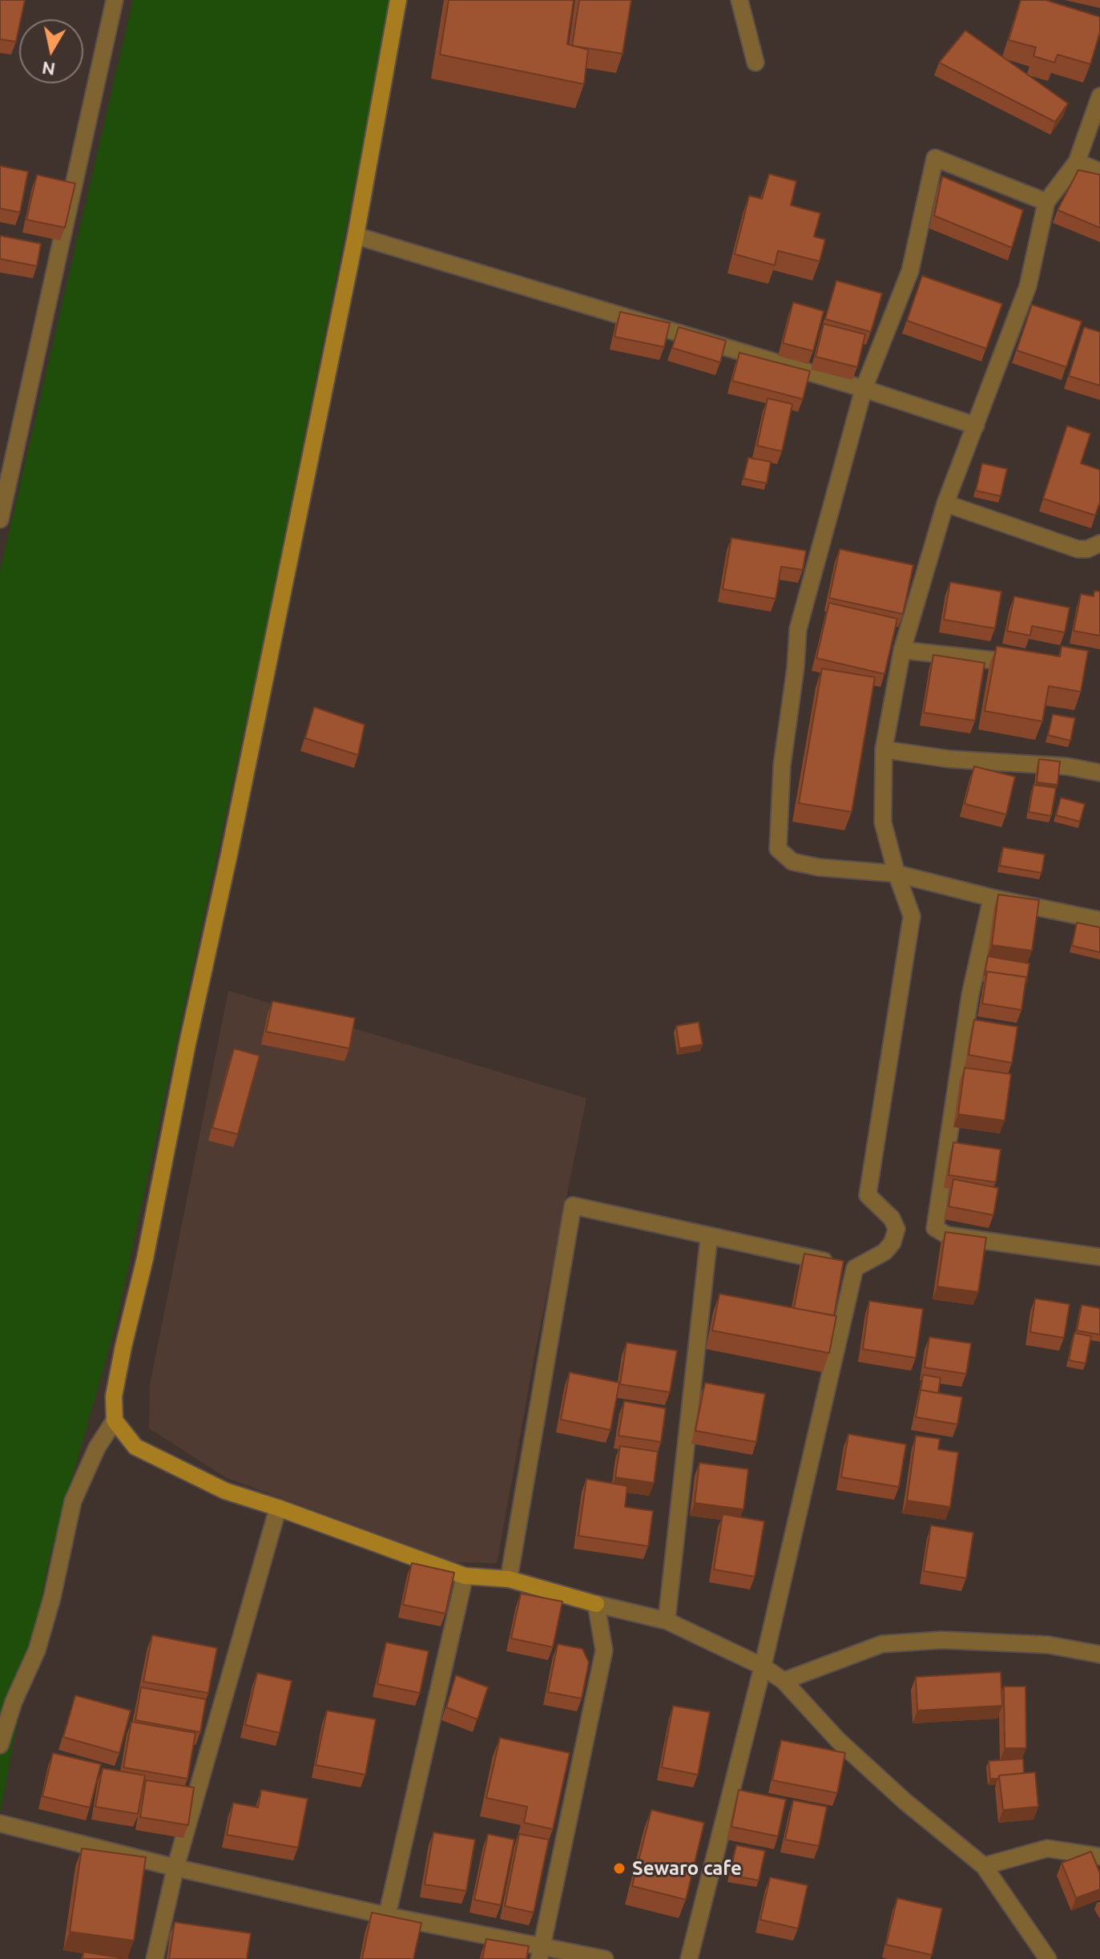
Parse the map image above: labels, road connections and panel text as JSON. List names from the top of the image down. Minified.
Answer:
{"places":["Sewaro cafe"],"north":"bottom"}
